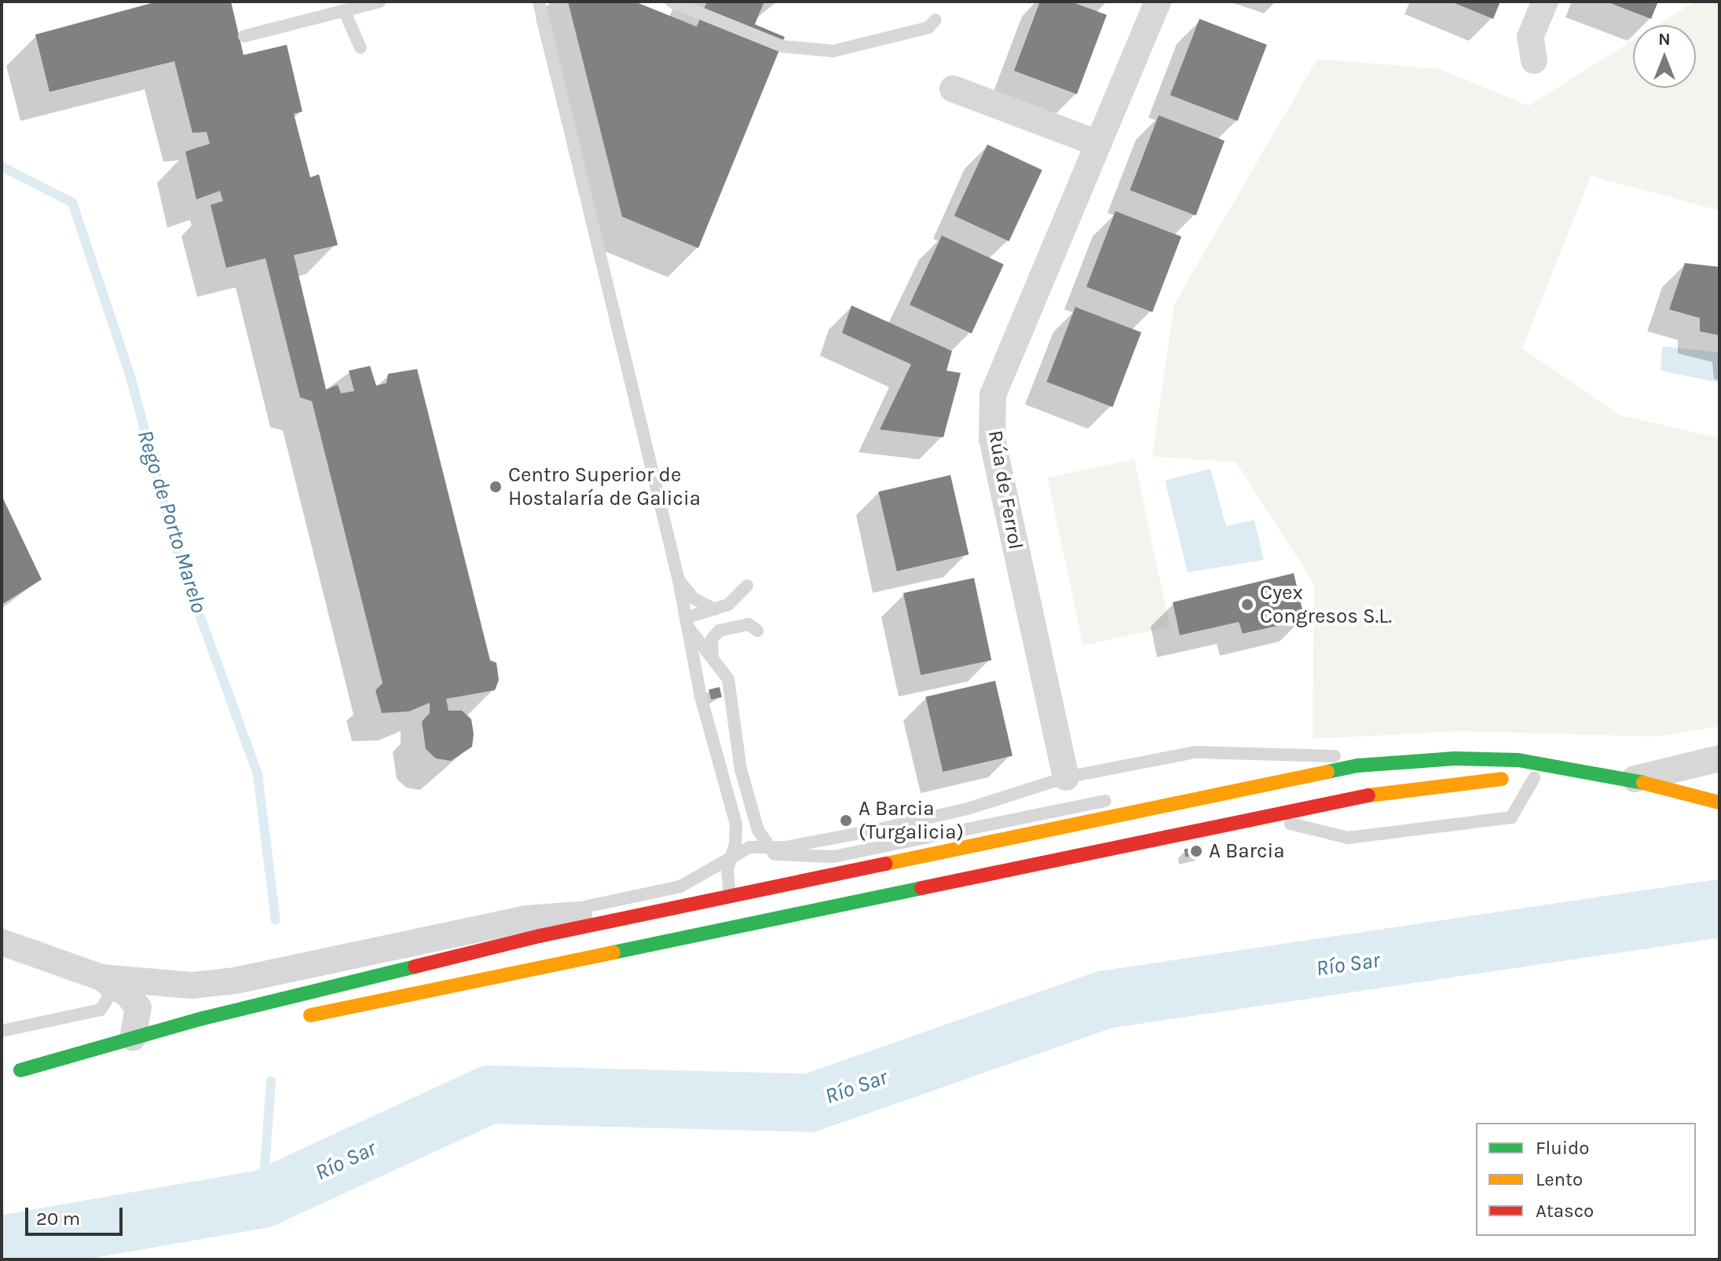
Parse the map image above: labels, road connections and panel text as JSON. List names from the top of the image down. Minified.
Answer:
{"streets":{"street":["Rúa de Ferrol"]},"water":["Rego de Porto Marelo","Río Sar"],"places":["Centro Superior de Hostalaría de Galicia","Cyex Congresos S.L.","A Barcia (Turgalicia)","A Barcia"],"legend":["Fluido","Lento","Atasco"],"scale_bar":"20 m","north":"top"}
